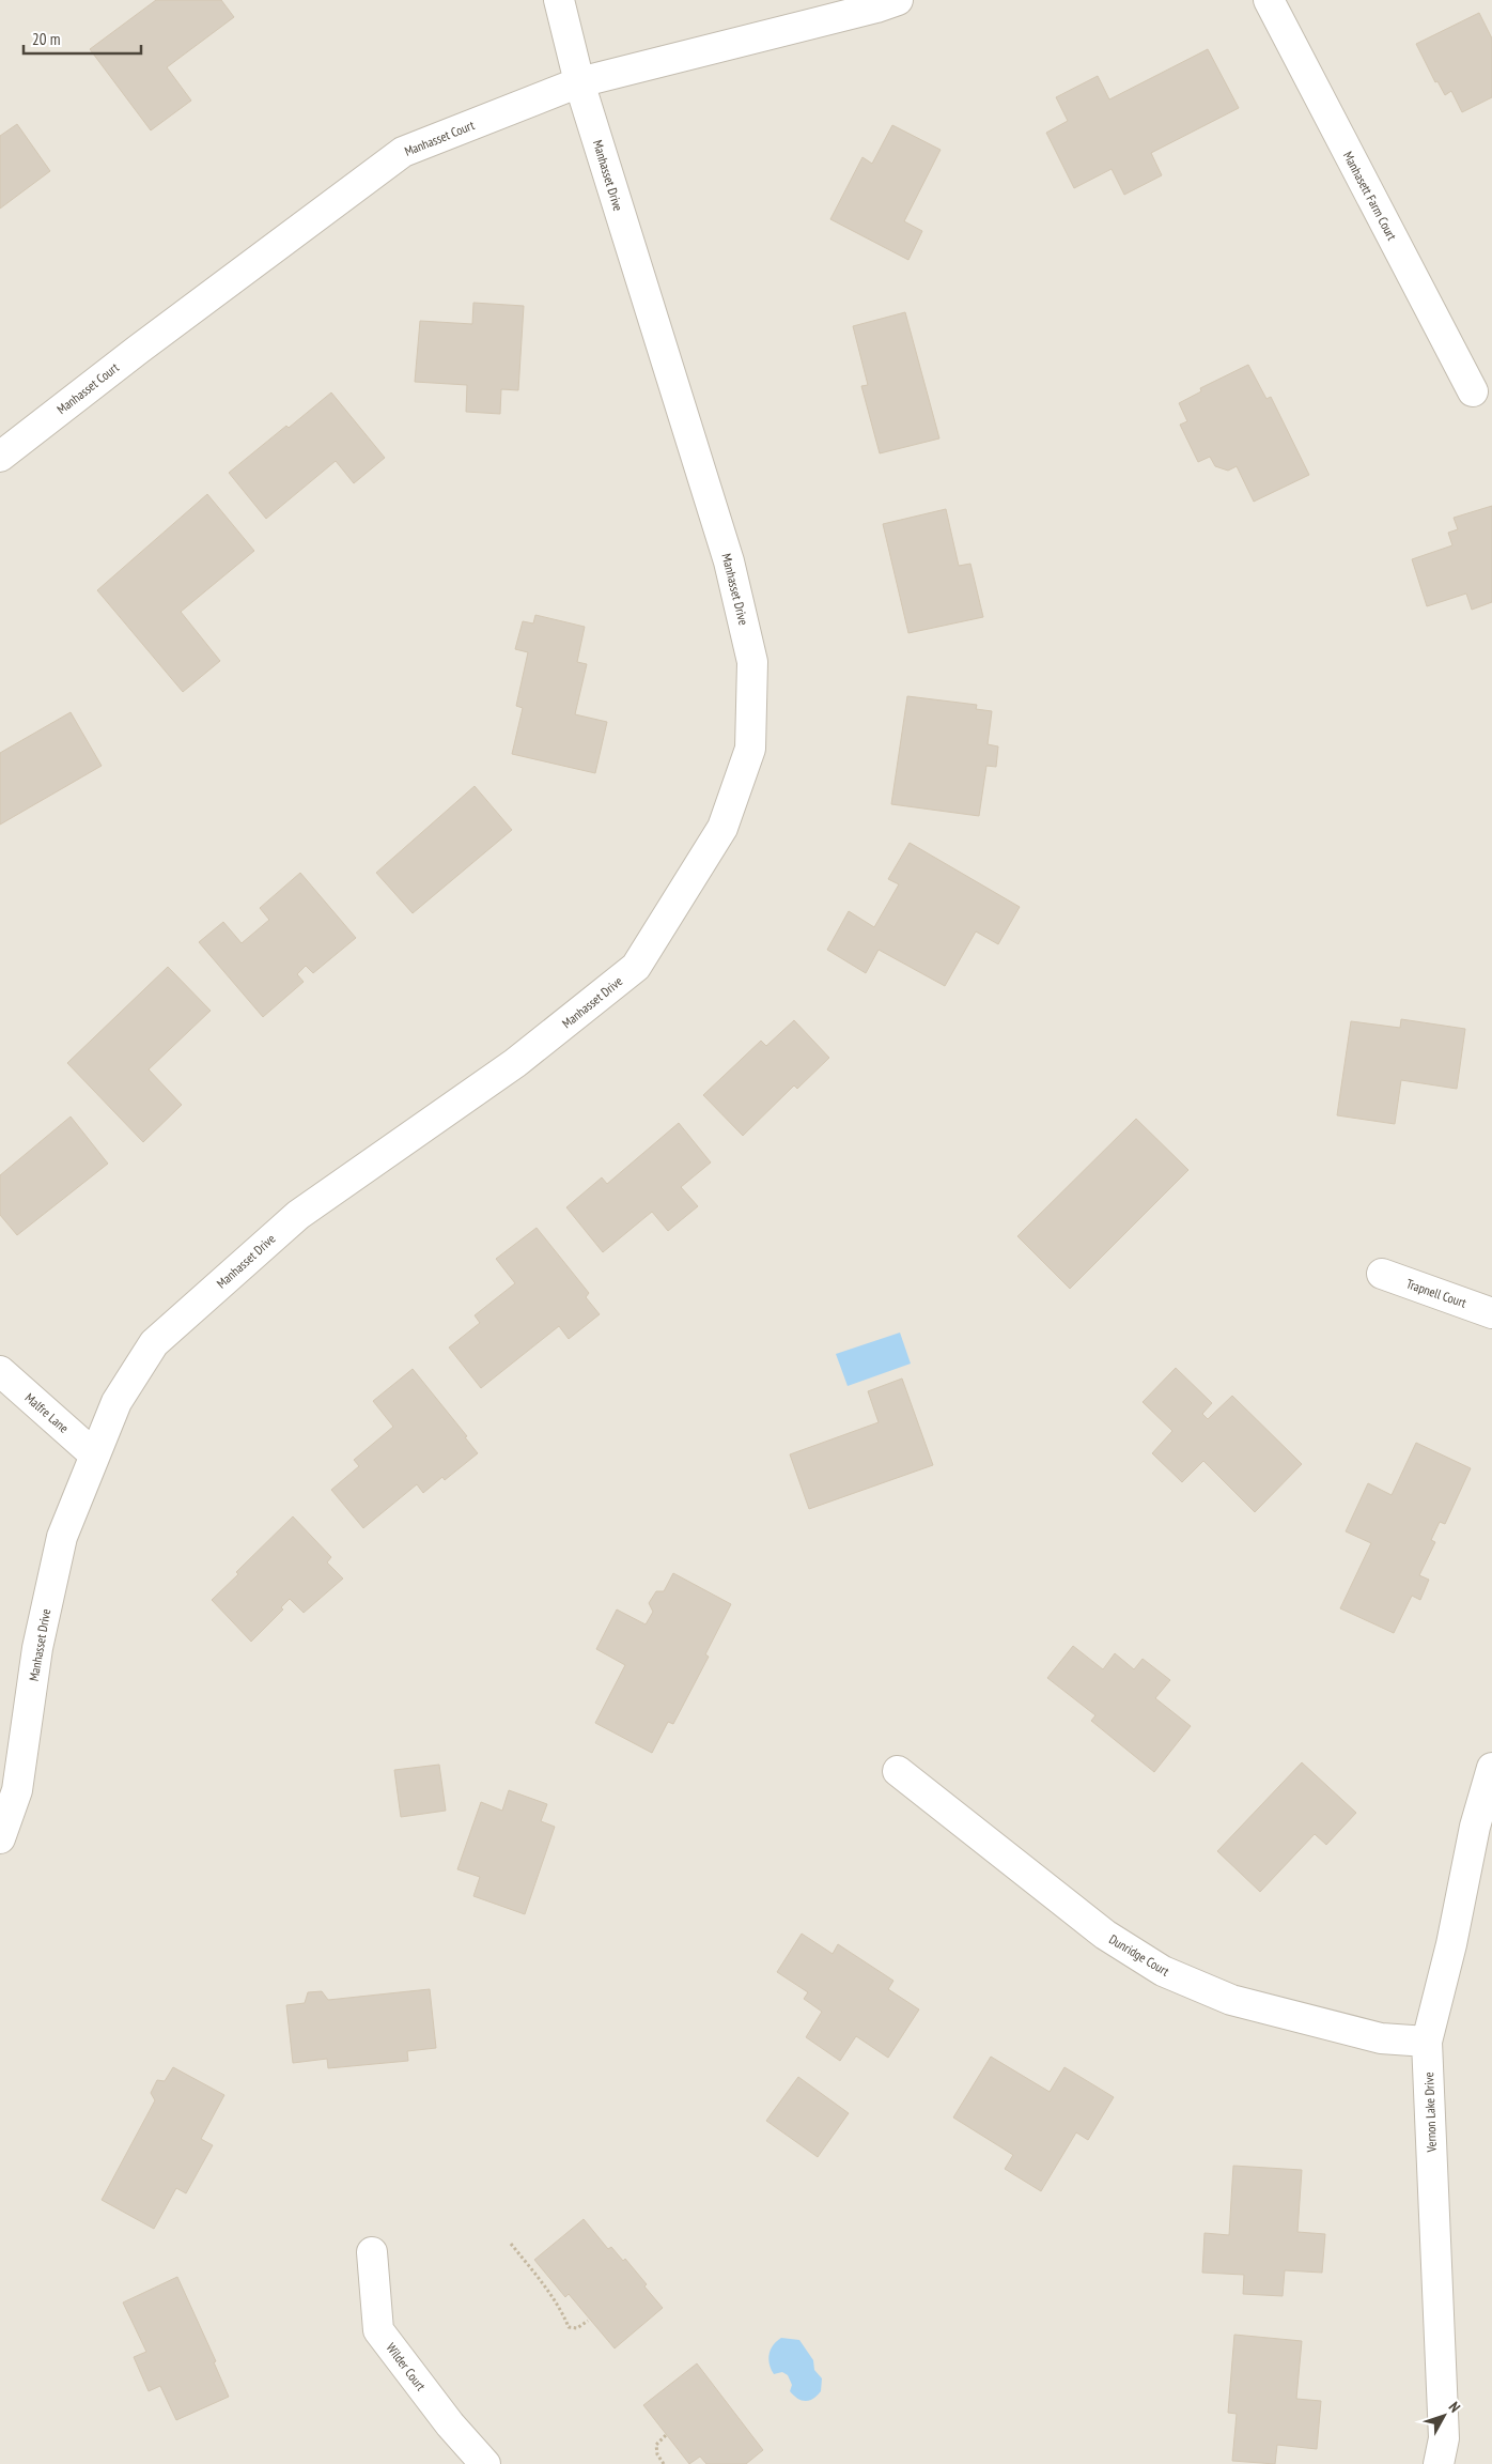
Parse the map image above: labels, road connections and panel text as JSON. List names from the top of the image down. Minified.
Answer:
{"streets":{"street":["Manhasset Court","Manhasset Drive","Manhasett Farm Court","Trapnell Court","Malfre Lane","Dunridge Court","Vernon Lake Drive","Wilder Court"]},"crossings":[["Manhasset Court","Manhasset Drive"],["Manhasset Drive","Malfre Lane"],["Dunridge Court","Vernon Lake Drive"]],"scale_bar":"20 m","north":"top right"}
